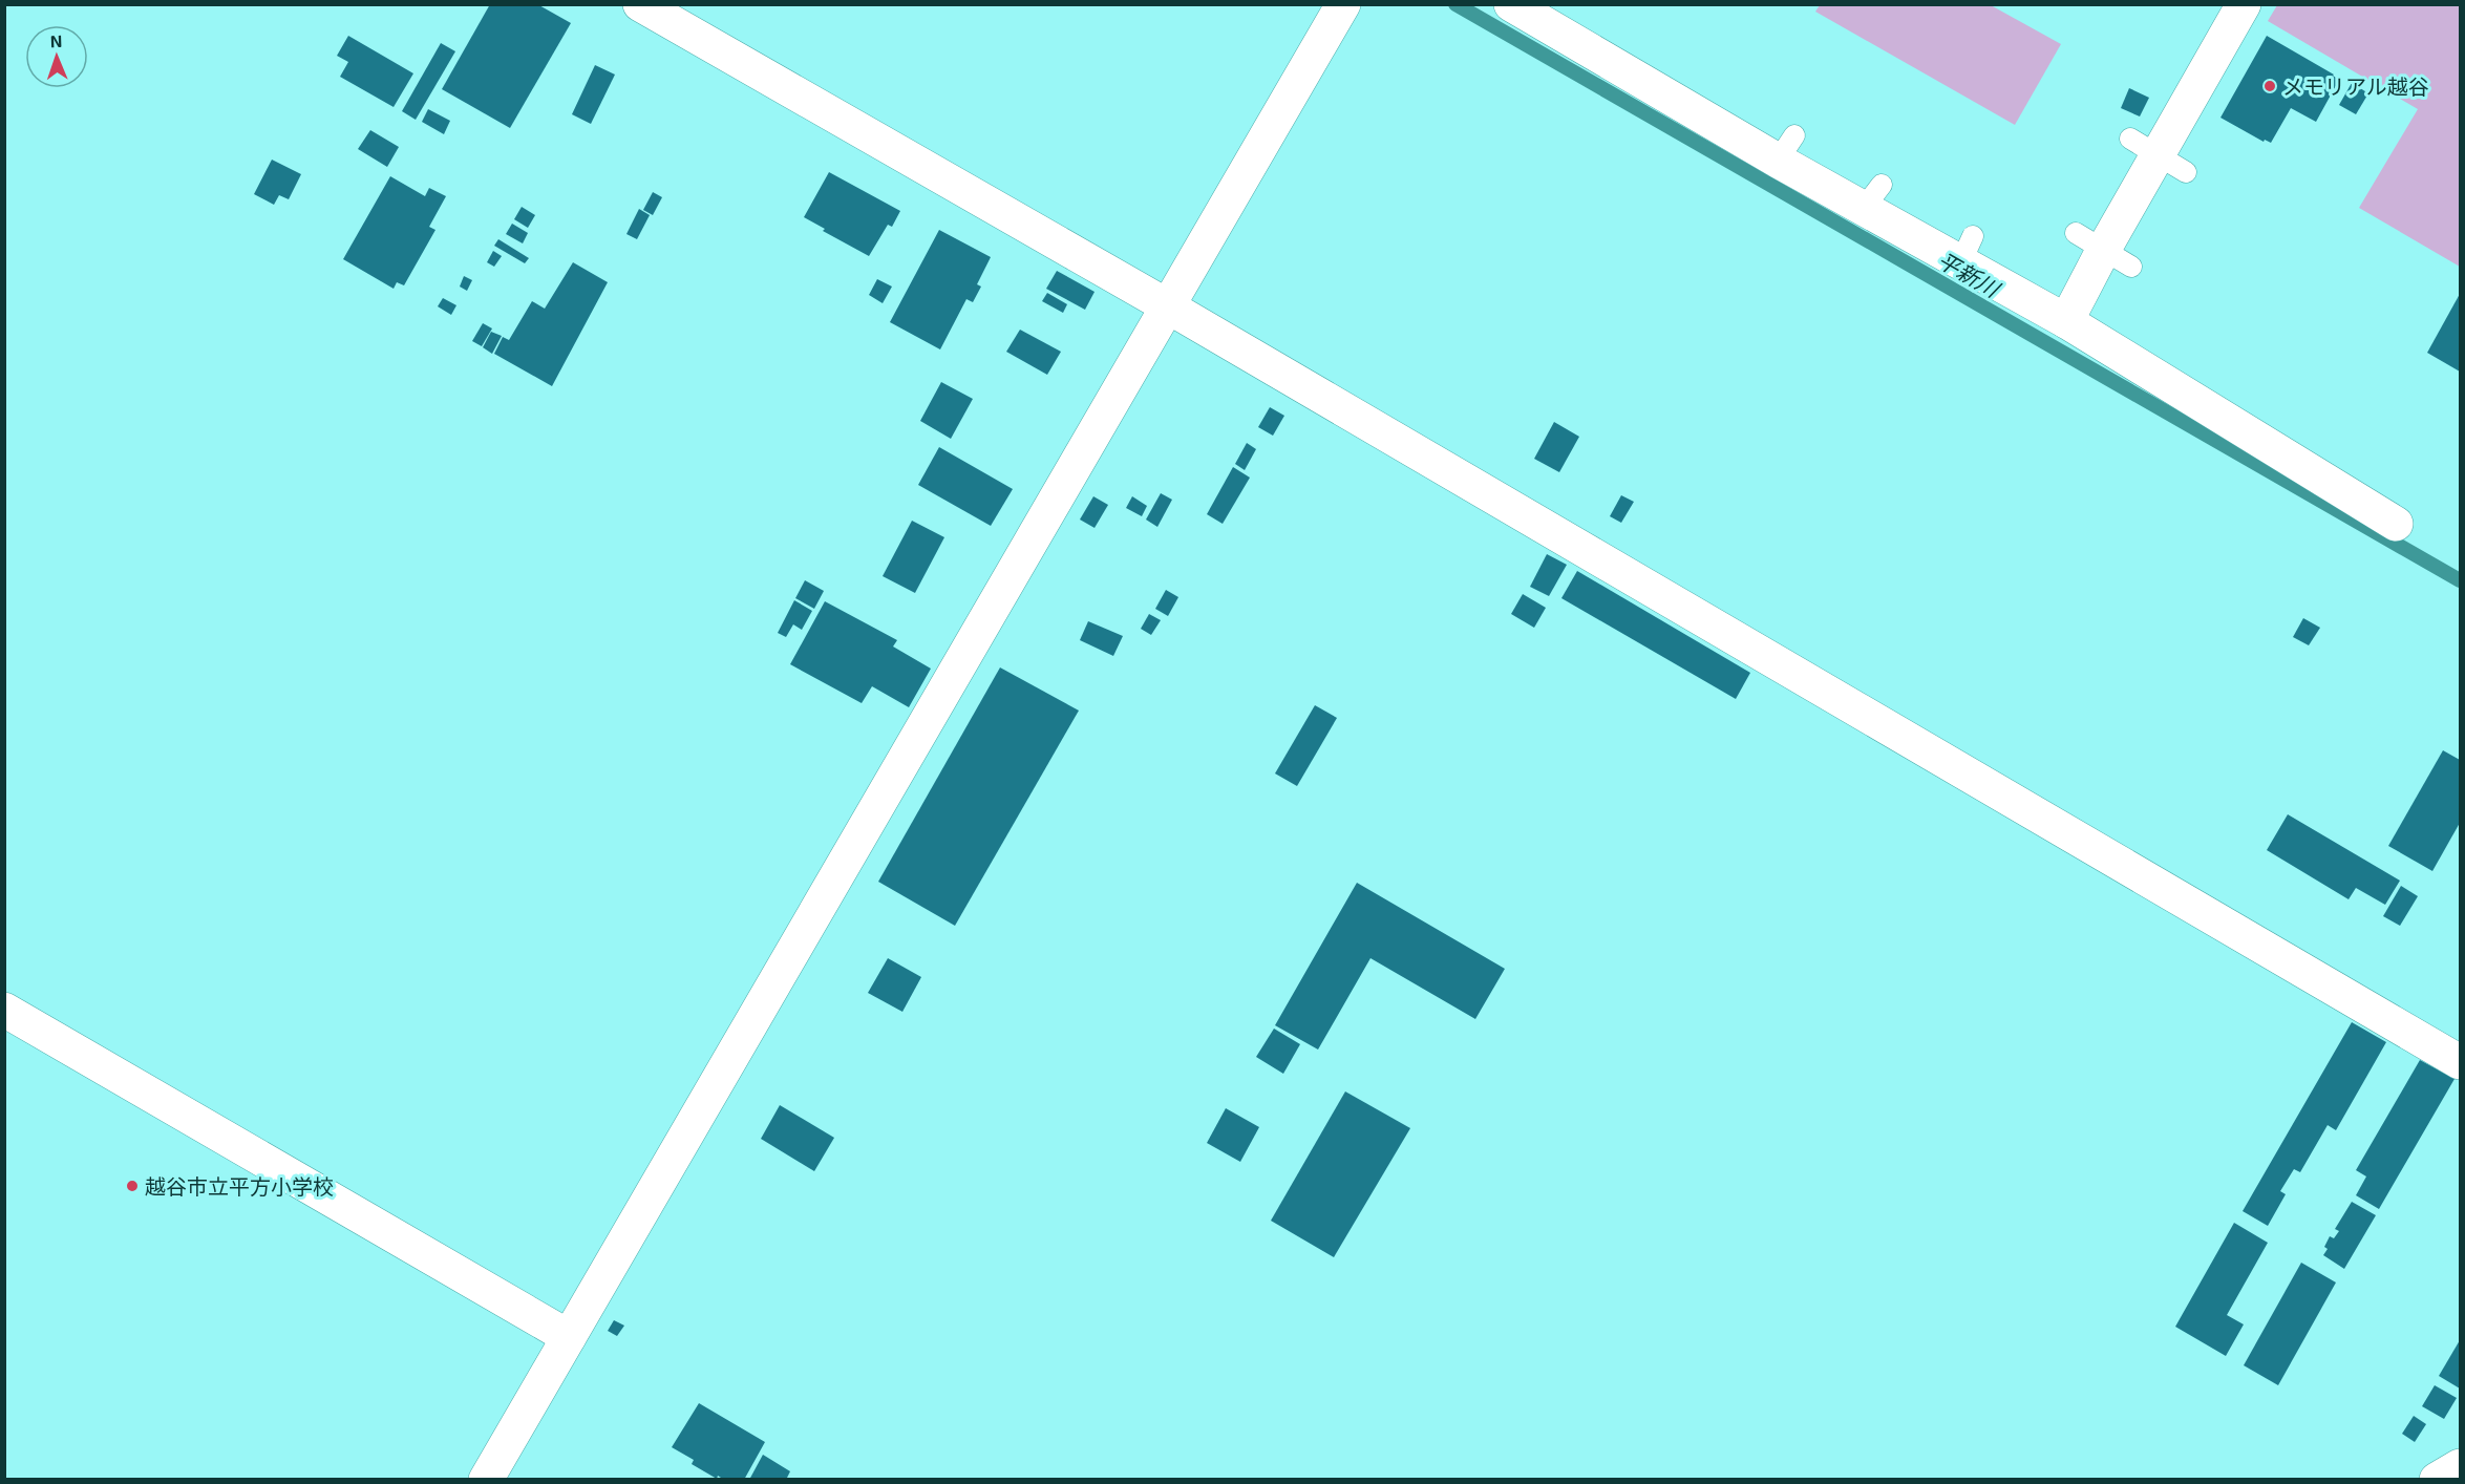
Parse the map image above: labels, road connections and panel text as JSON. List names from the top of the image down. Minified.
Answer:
{"water":["平新川"],"places":["メモリアル越谷","越谷市立平方小学校"],"north":"top"}
